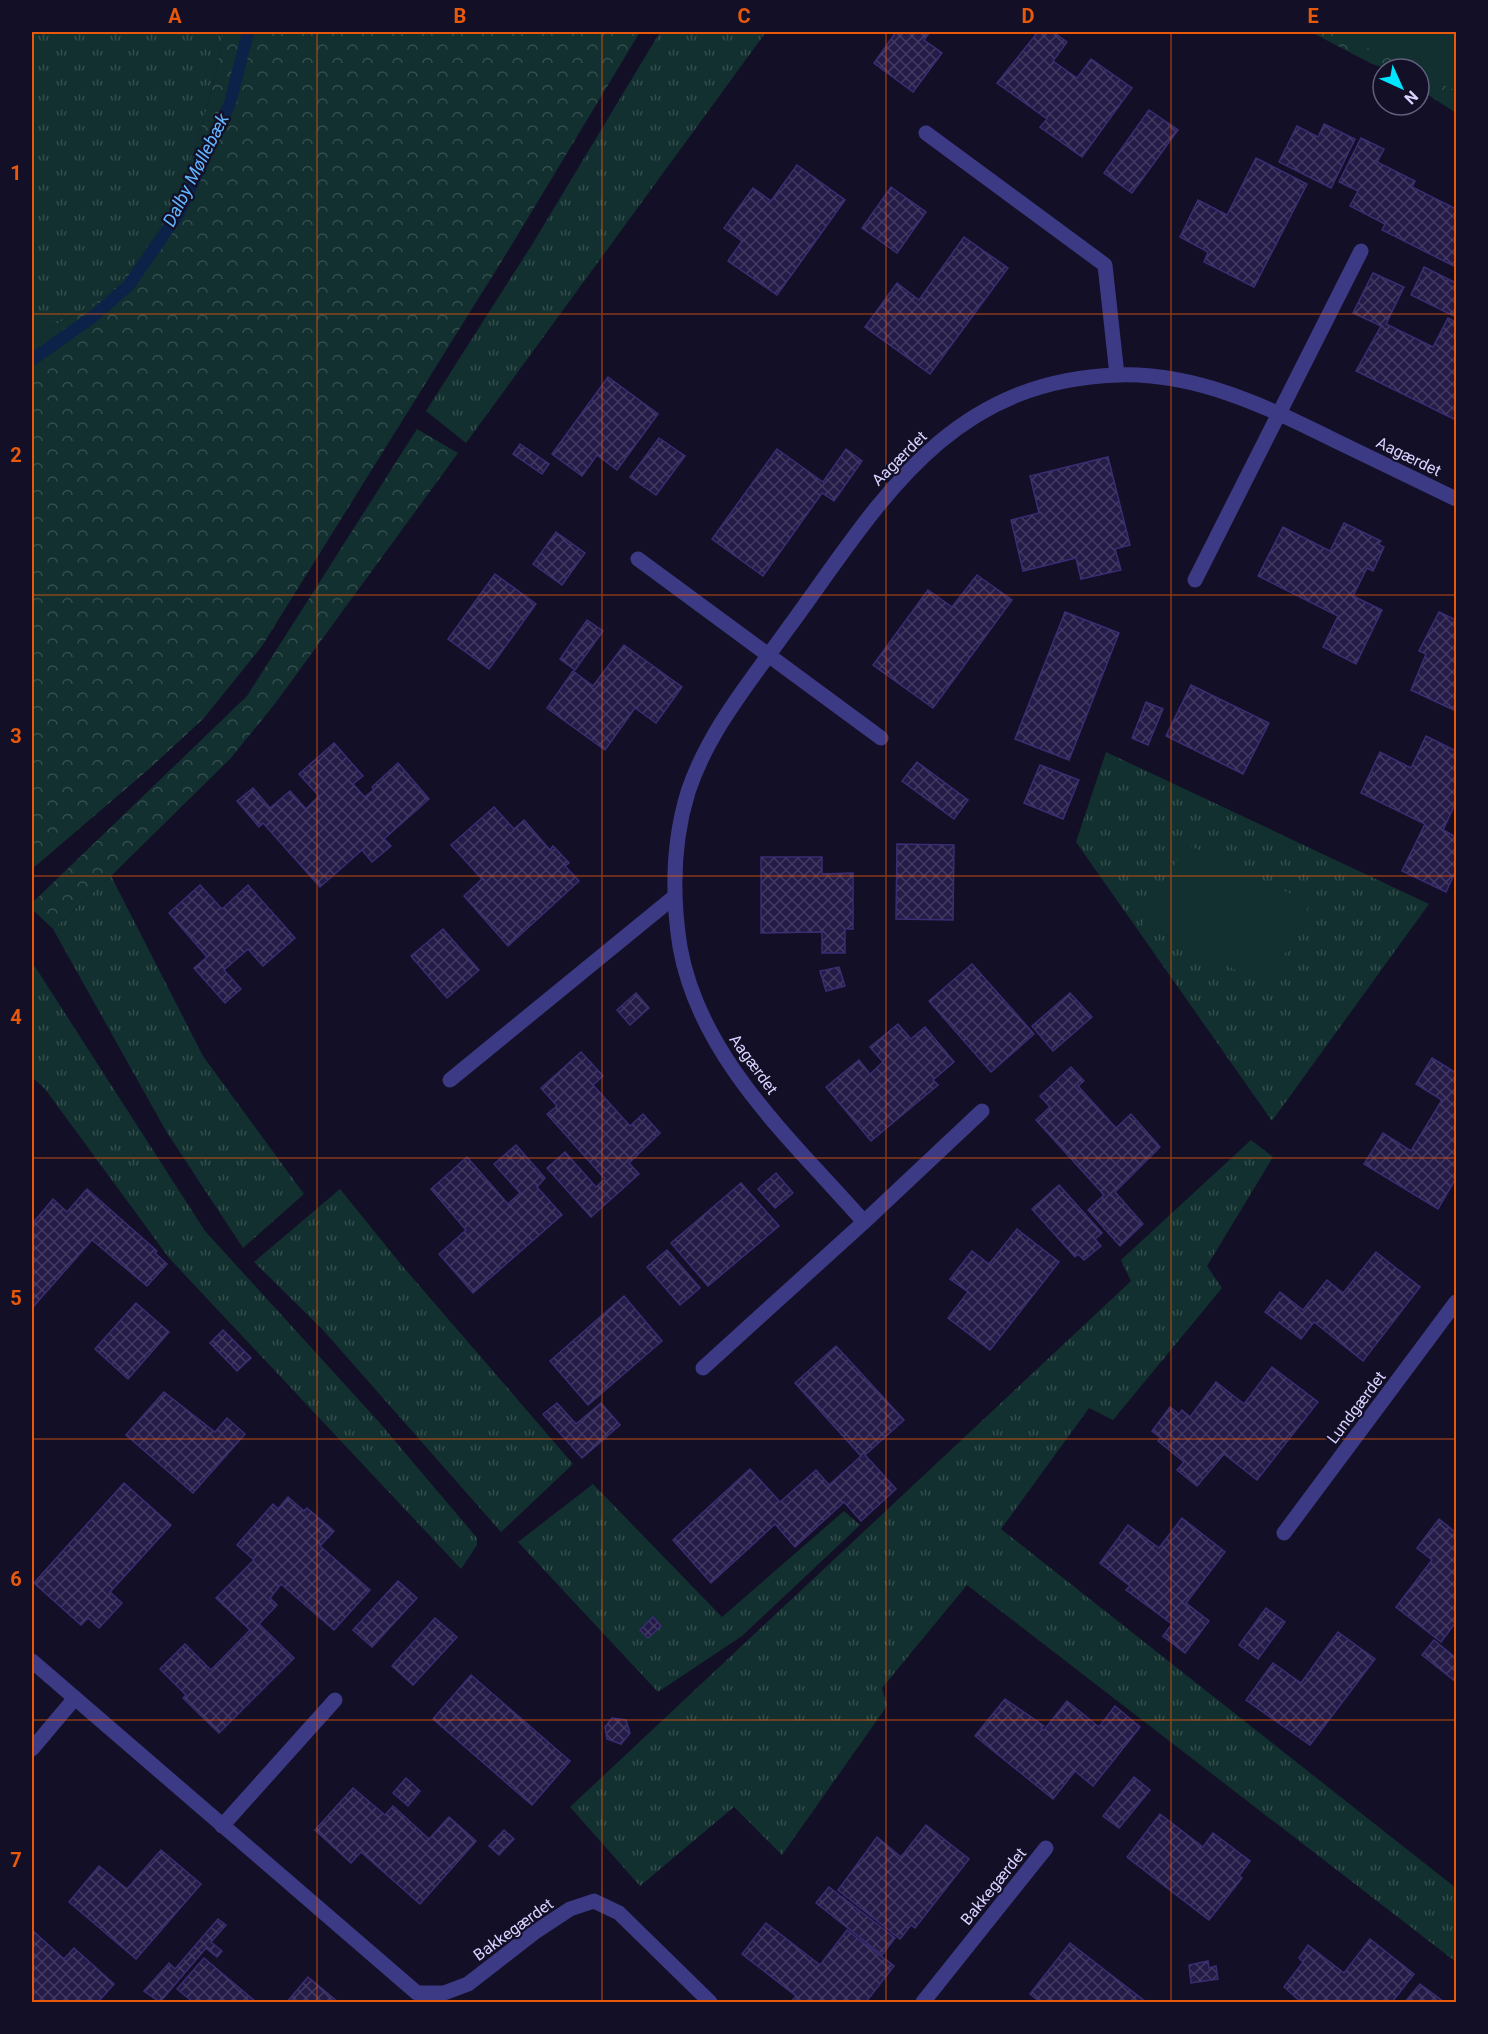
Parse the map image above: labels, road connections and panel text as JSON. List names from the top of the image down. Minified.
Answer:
{"streets":{"street":["Aagærdet","Lundgærdet","Bakkegærdet"]},"water":["Dalby Møllebæk"],"north":"bottom right","grid":{"columns":["A","B","C","D","E"],"rows":["1","2","3","4","5","6","7"]}}
